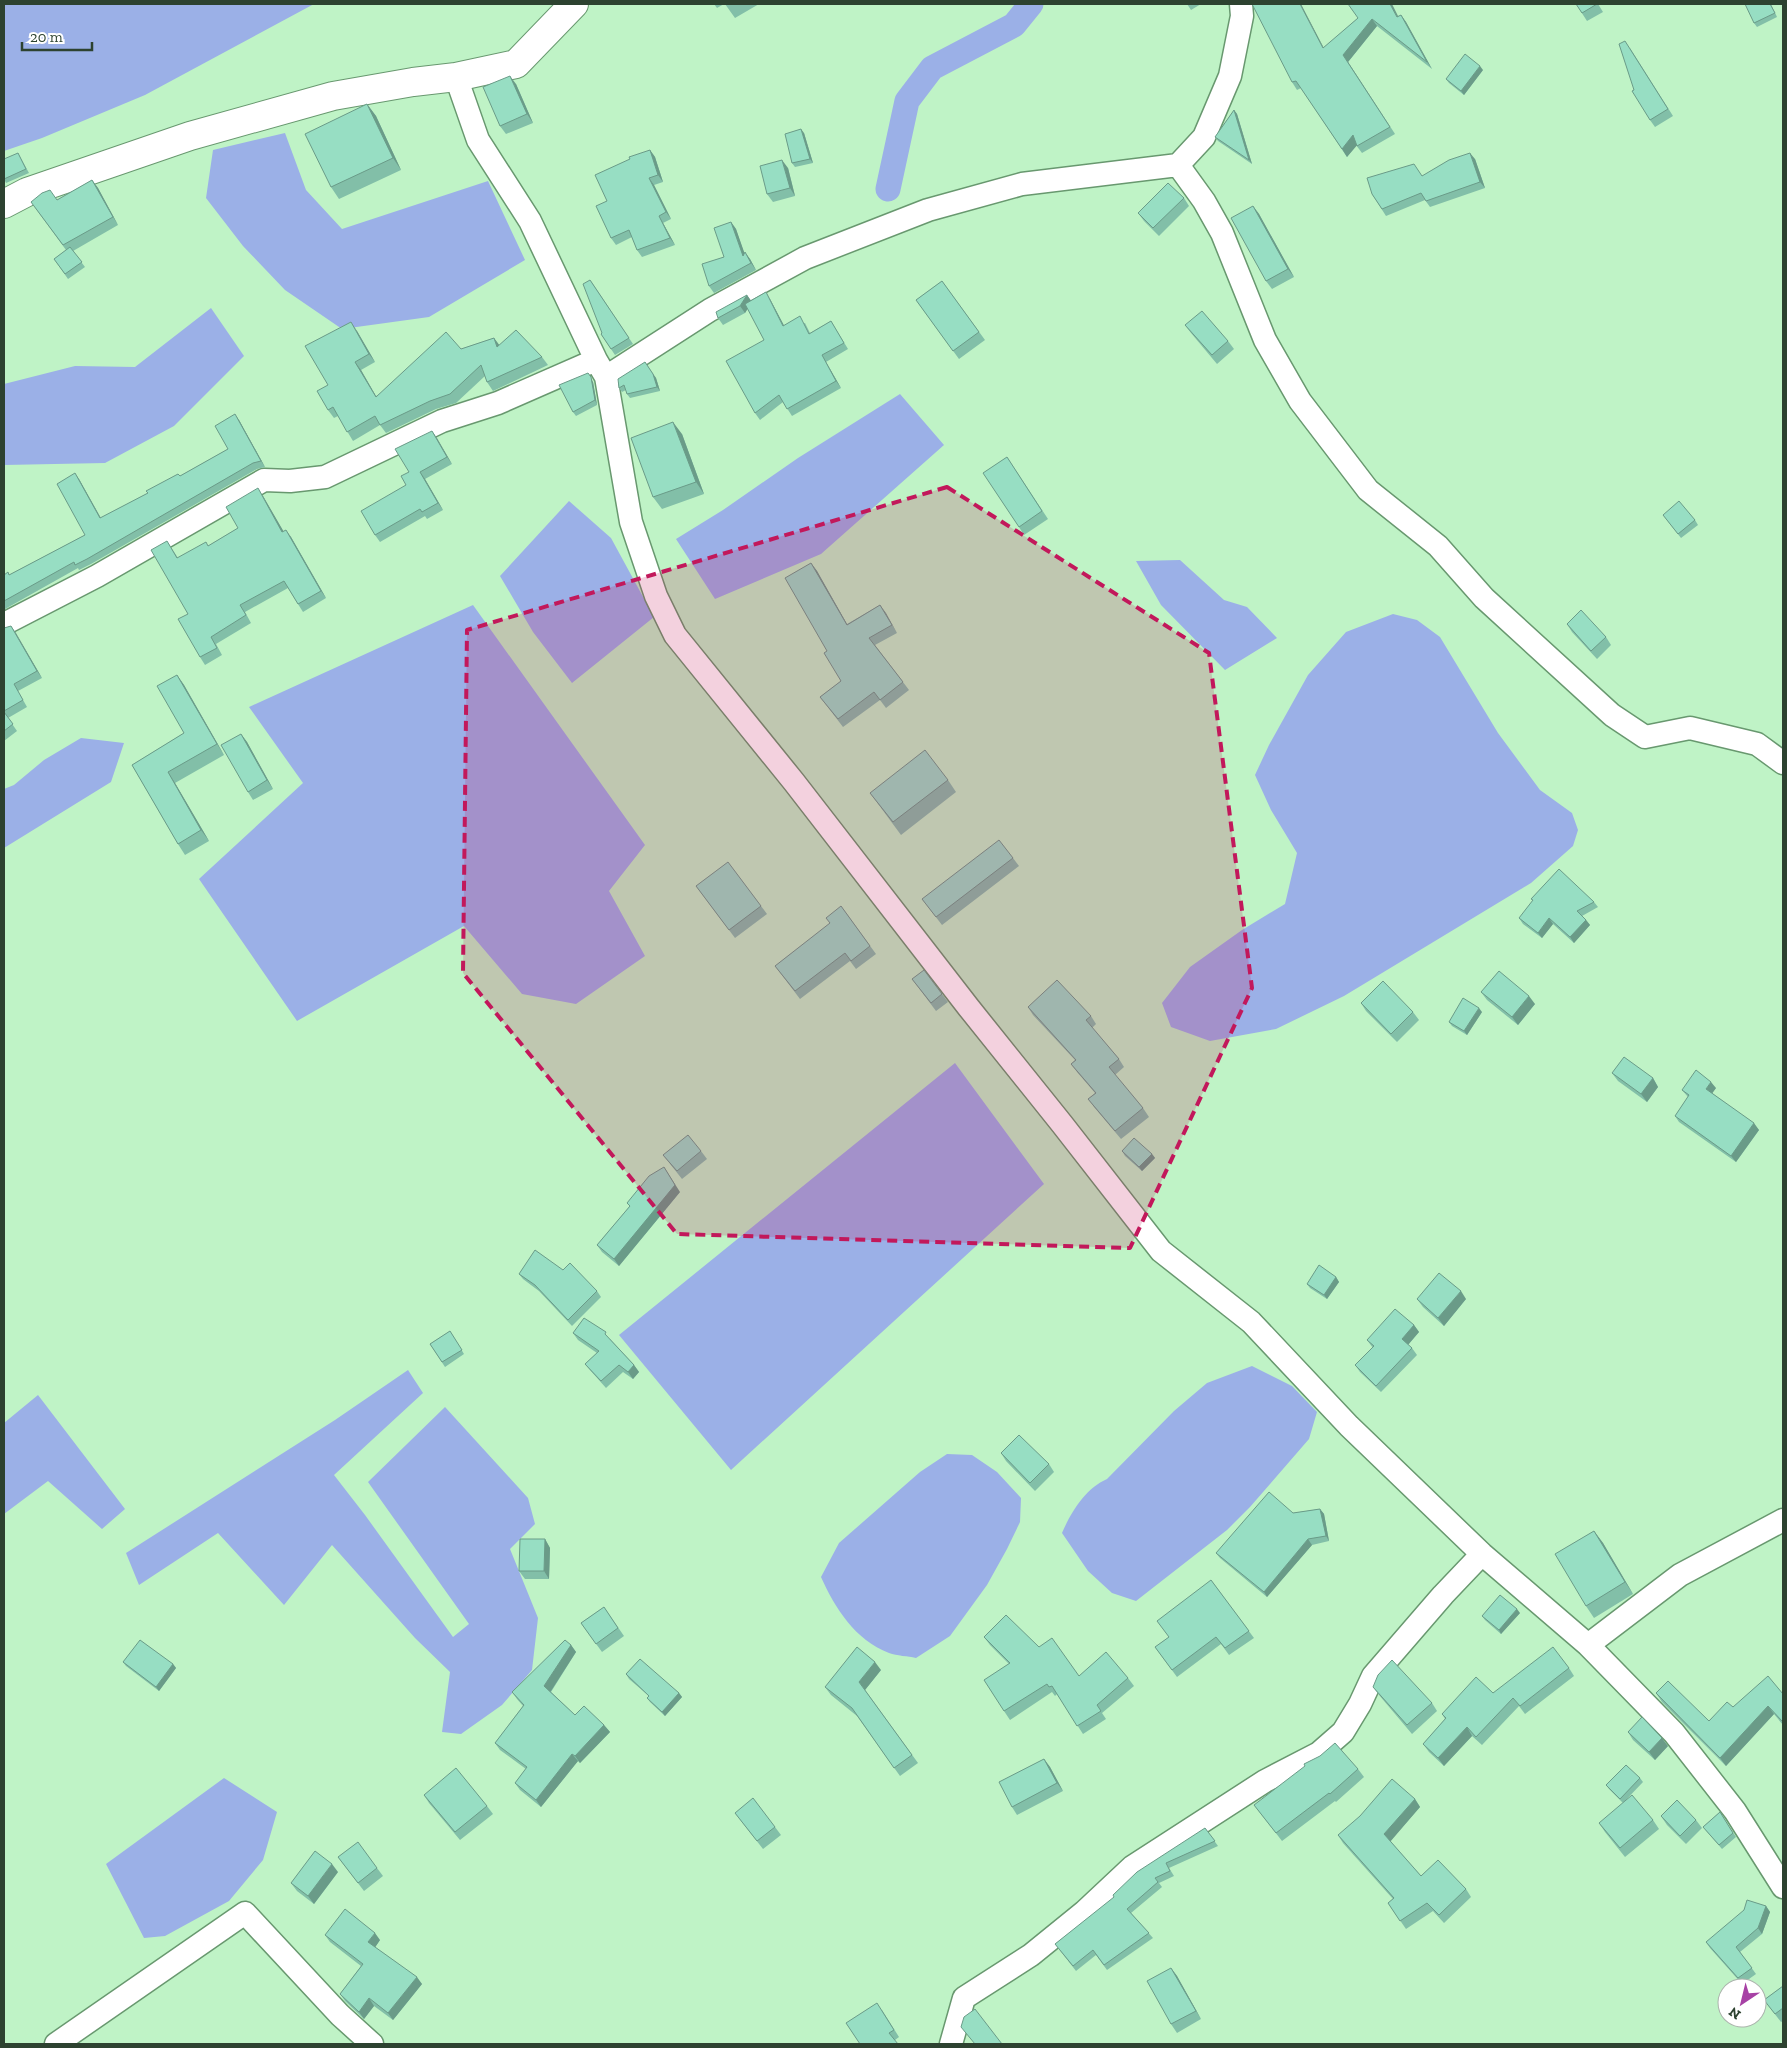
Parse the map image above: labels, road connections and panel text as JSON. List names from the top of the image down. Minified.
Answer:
{"scale_bar":"20 m","north":"bottom left"}
